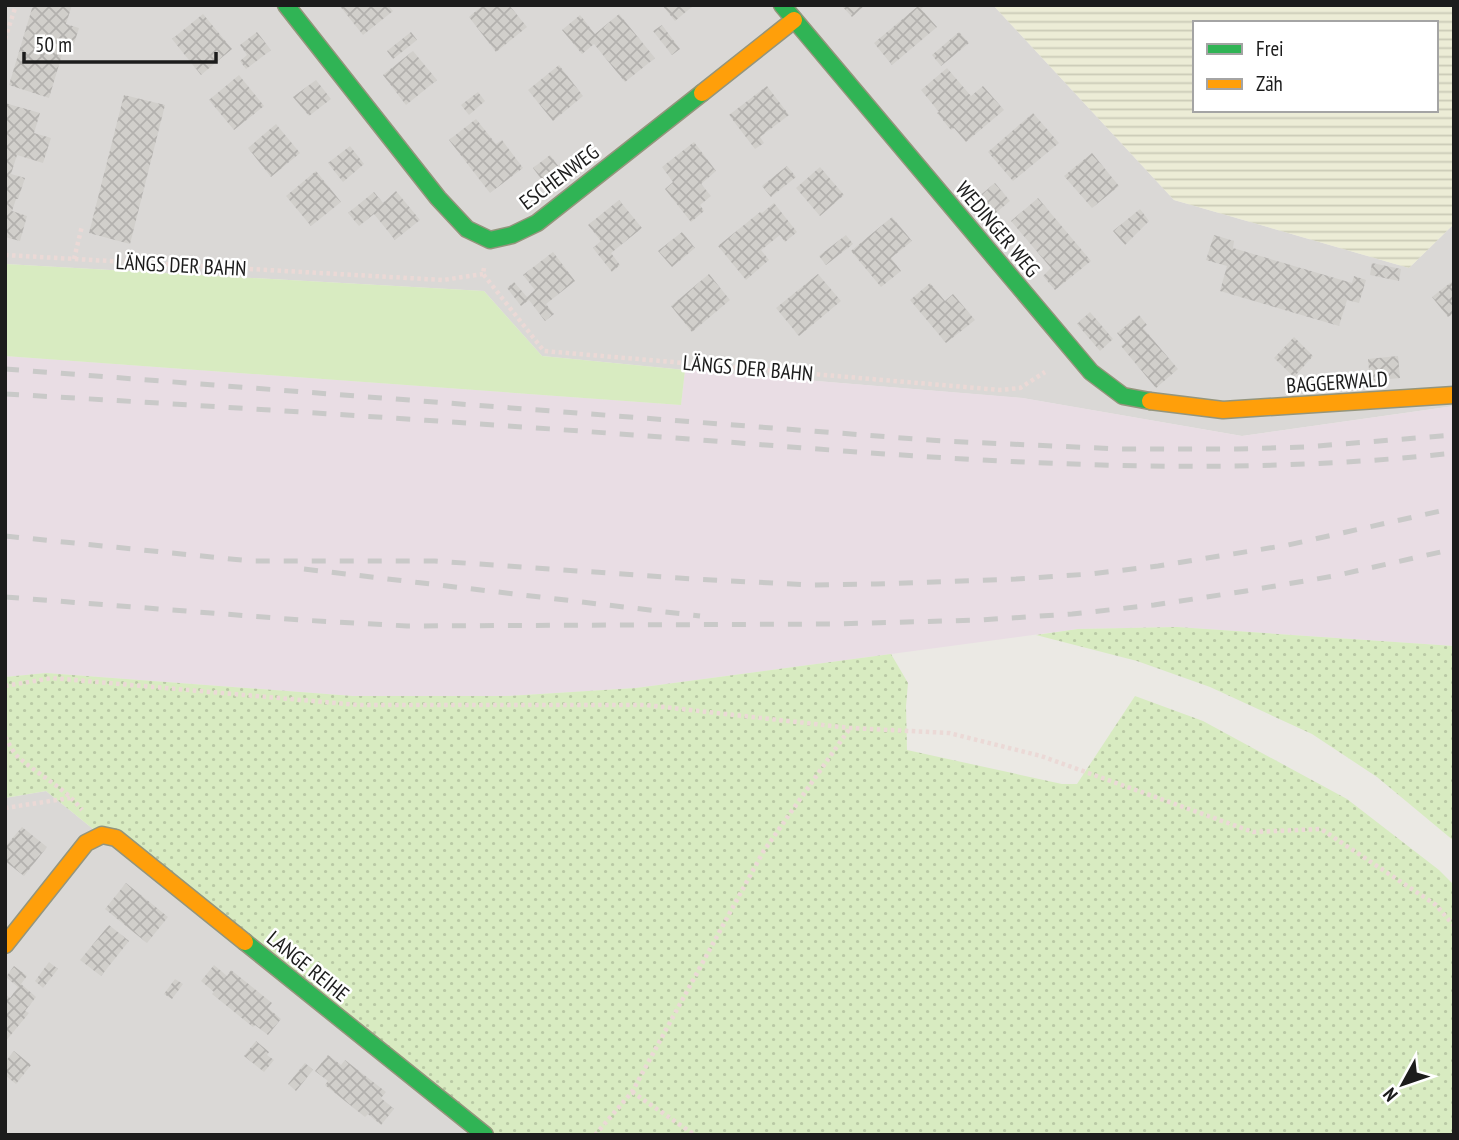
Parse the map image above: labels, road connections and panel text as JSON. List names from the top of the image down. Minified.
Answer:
{"streets":{"street":["ESCHENWEG","WEDINGER WEG","BAGGERWALD","LANGE REIHE"],"path":["LÄNGS DER BAHN"]},"crossings":[["ESCHENWEG","WEDINGER WEG"],["WEDINGER WEG","BAGGERWALD"]],"legend":["Frei","Zäh"],"scale_bar":"50 m","north":"bottom left"}
